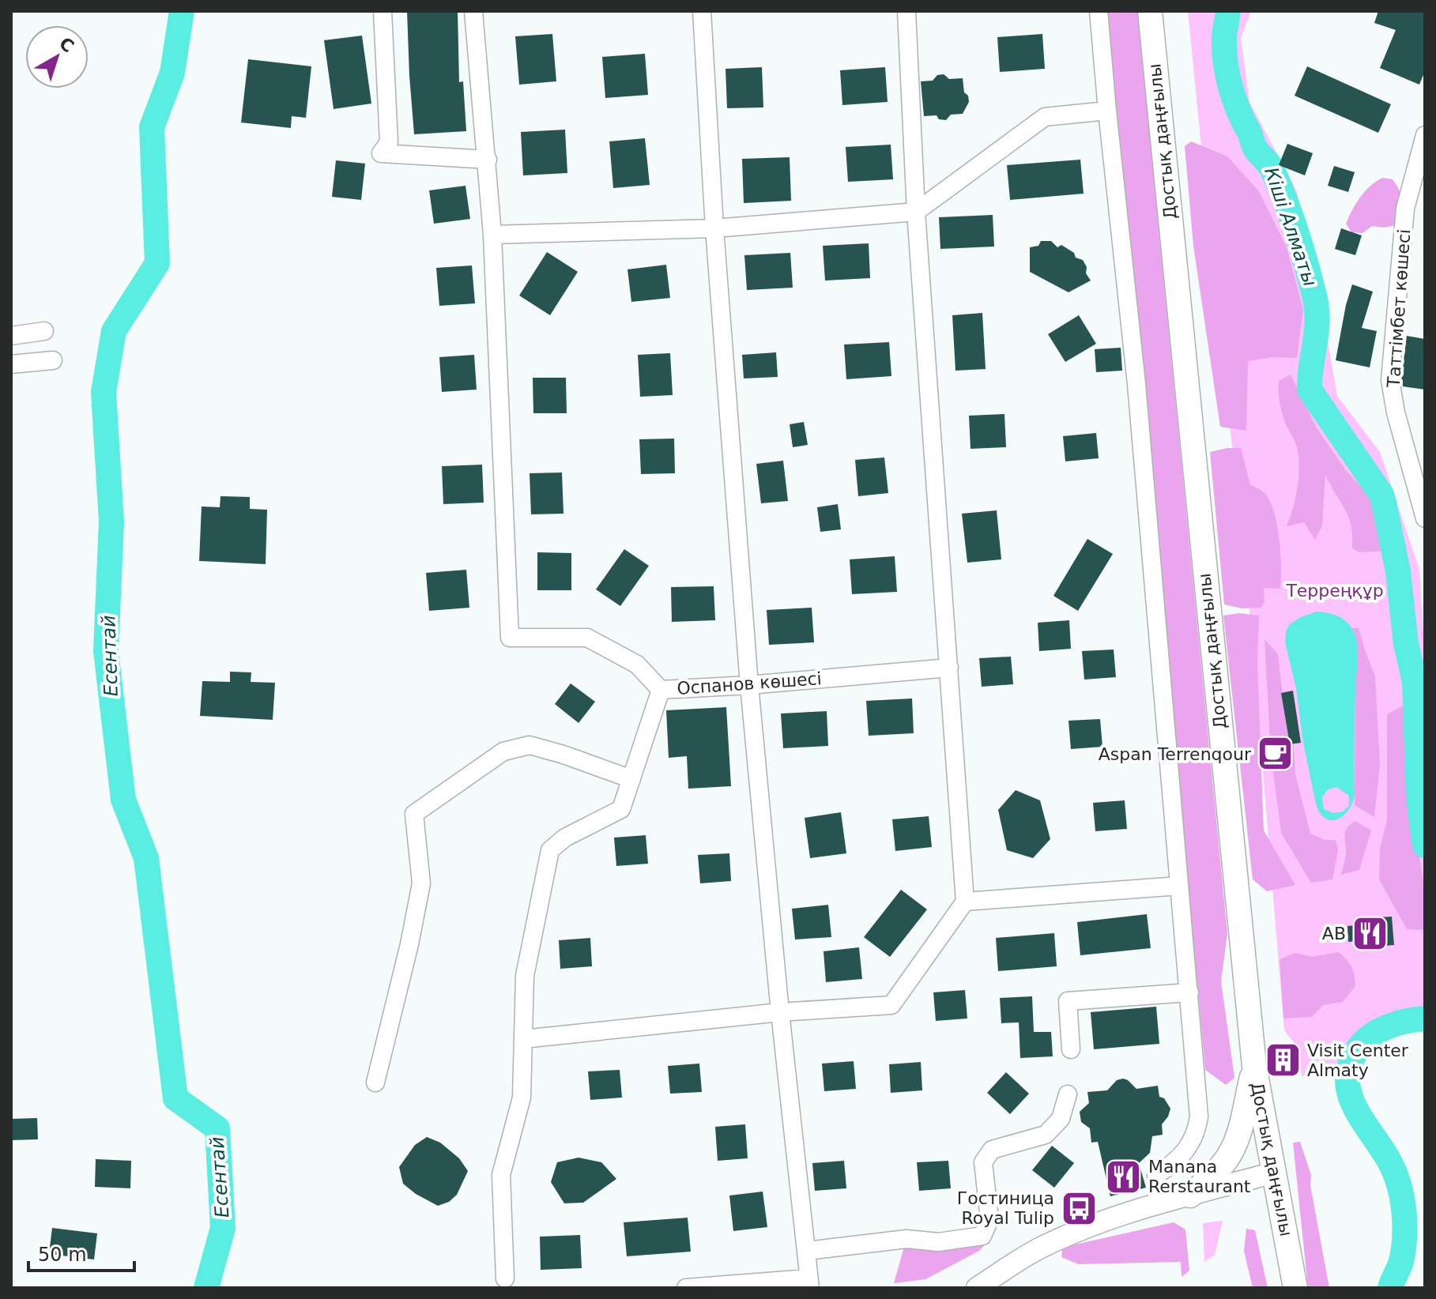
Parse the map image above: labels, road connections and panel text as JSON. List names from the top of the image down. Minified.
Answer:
{"streets":{"main road":["Достық даңғылы"],"street":["Таттімбет көшесі","Оспанов көшесі"]},"water":["Кіші Алматы","Есентай"],"parks":["Терреңқұр"],"places":{"cafe":["Aspan Terrenqour"],"restaurant":["AB","Manana Rerstaurant"],"building":["Visit Center Almaty"],"bus stop":["Гостиница Royal Tulip"]},"scale_bar":"50 m","north":"top right"}
